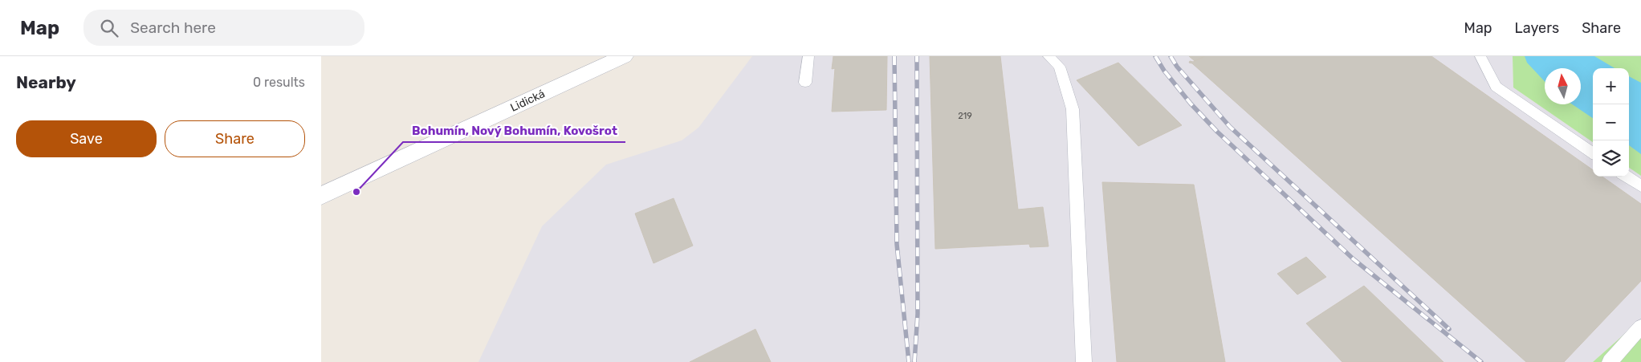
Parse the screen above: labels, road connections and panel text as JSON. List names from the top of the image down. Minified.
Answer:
{"streets":{"street":["Lidická"]},"places":["Bohumín, Nový Bohumín, Kovošrot"],"house_numbers":["219"],"north":"top","page":{"header":"Map","search":"Search here","nav":["Map","Layers","Share"],"heading":["Nearby","0 results"],"map_buttons":["+","−"],"buttons":["Save","Share"]}}
